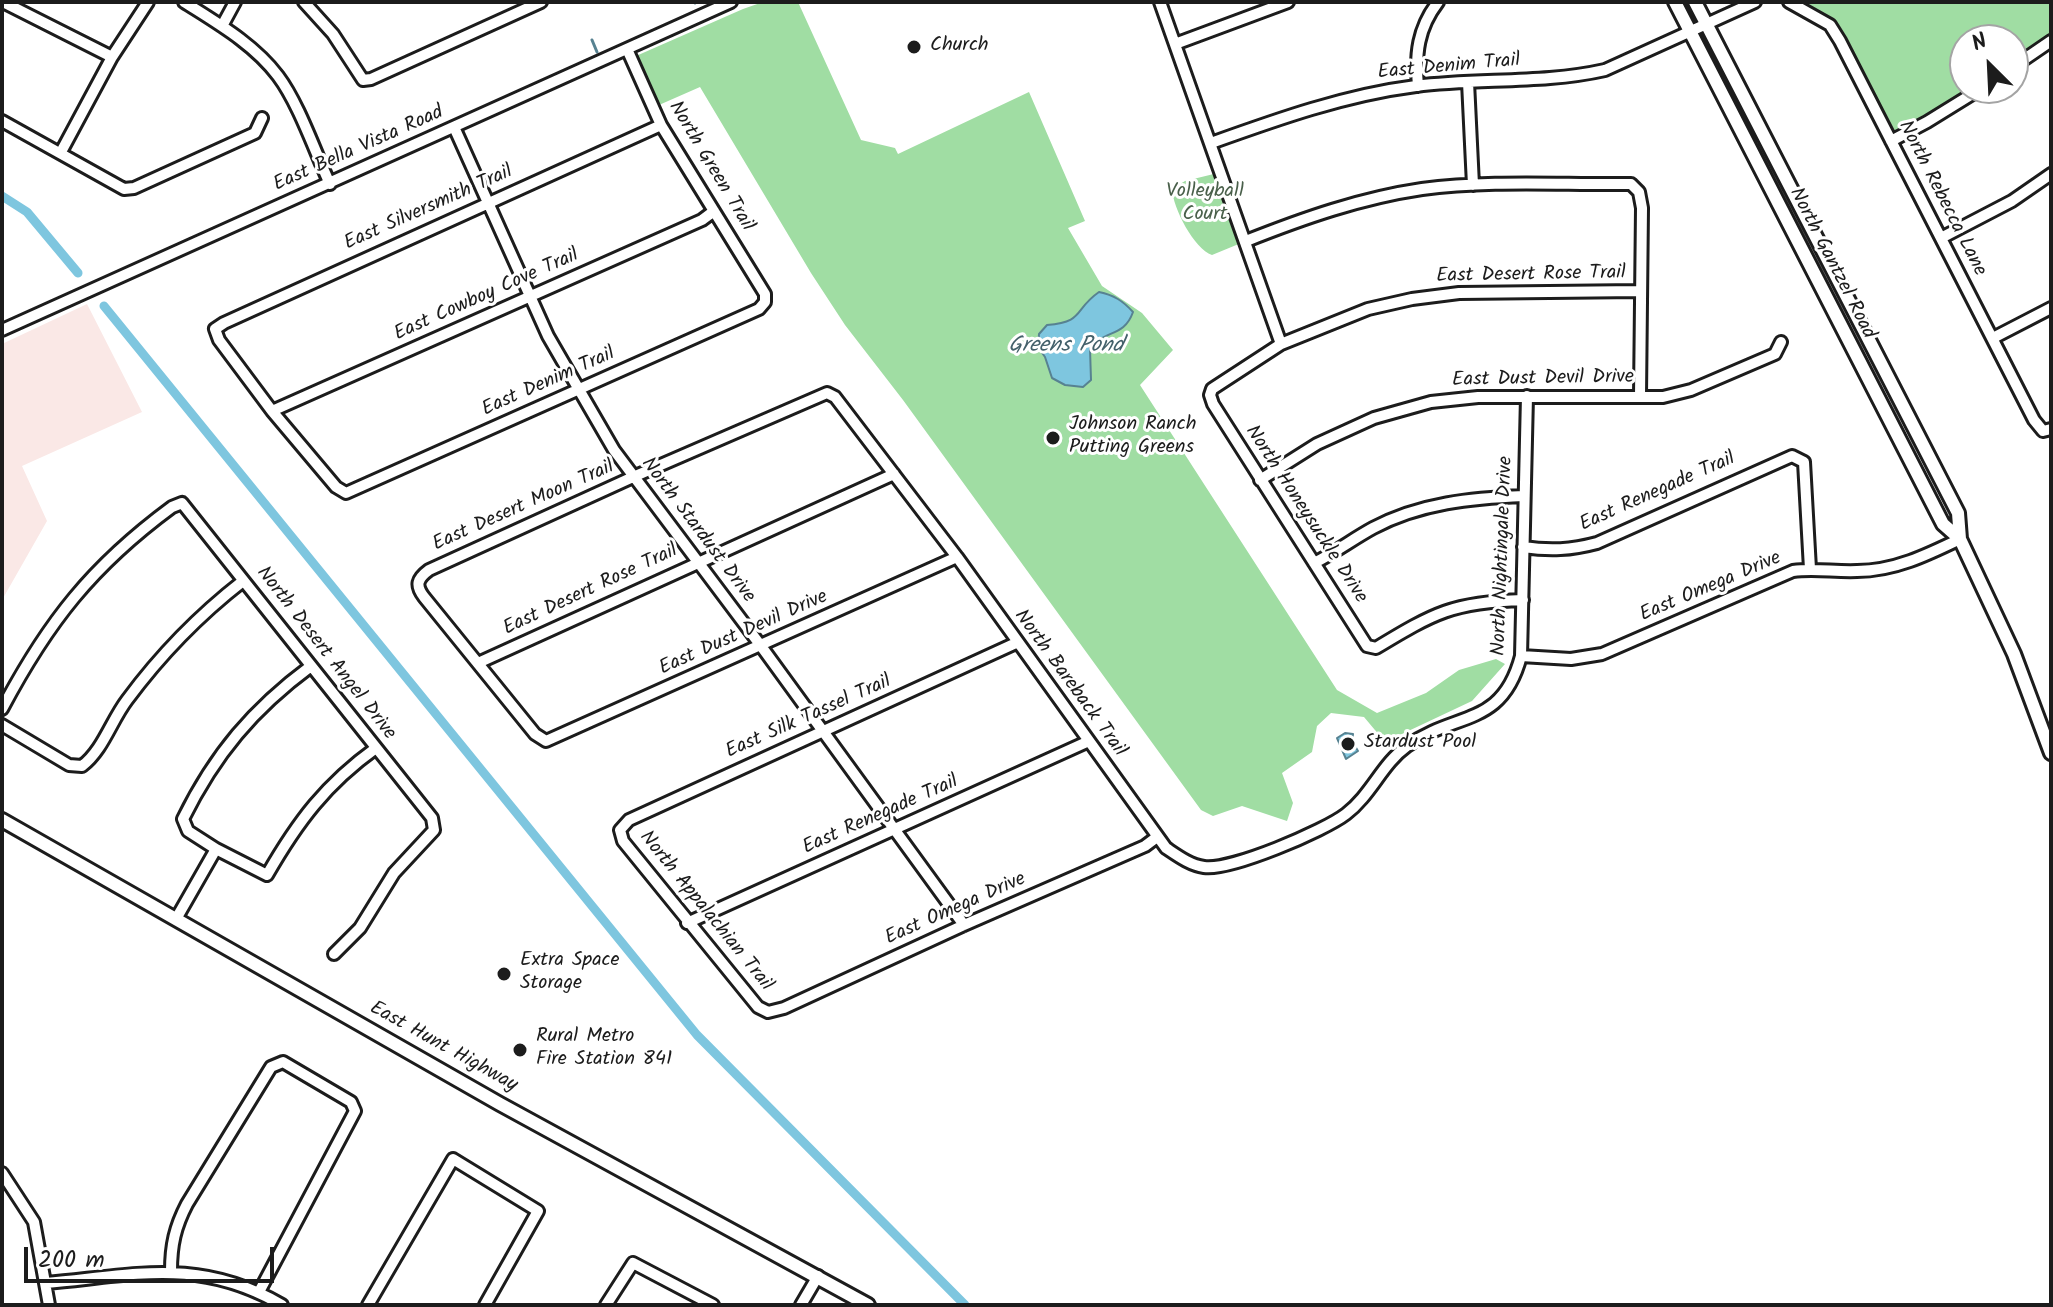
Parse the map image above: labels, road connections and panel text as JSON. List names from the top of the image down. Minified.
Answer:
{"streets":{"main road":["North Gantzel Road","East Hunt Highway"],"street":["East Denim Trail","East Bella Vista Road","North Green Trail","North Rebecca Lane","East Silversmith Trail","East Desert Rose Trail","East Cowboy Cove Trail","East Dust Devil Drive","East Renegade Trail","East Desert Moon Trail","North Honeysuckle Drive","North Stardust Drive","North Nightingale Drive","East Omega Drive","North Desert Angel Drive","North Bareback Trail","East Silk Tassel Trail","North Appalachian Trail"]},"crossings":[["East Denim Trail","North Green Trail"],["East Denim Trail","East Silversmith Trail"],["East Denim Trail","North Gantzel Road"],["East Denim Trail","East Cowboy Cove Trail"],["East Denim Trail","North Stardust Drive"],["East Bella Vista Road","North Green Trail"],["East Bella Vista Road","North Stardust Drive"],["North Green Trail","East Silversmith Trail"],["North Green Trail","East Cowboy Cove Trail"],["East Silversmith Trail","East Cowboy Cove Trail"],["East Silversmith Trail","North Stardust Drive"],["North Gantzel Road","East Omega Drive"],["East Desert Rose Trail","East Dust Devil Drive"],["East Desert Rose Trail","East Desert Moon Trail"],["East Desert Rose Trail","North Honeysuckle Drive"],["East Desert Rose Trail","North Stardust Drive"],["East Desert Rose Trail","North Bareback Trail"],["East Cowboy Cove Trail","North Stardust Drive"],["East Dust Devil Drive","East Desert Moon Trail"],["East Dust Devil Drive","North Honeysuckle Drive"],["East Dust Devil Drive","North Stardust Drive"],["East Dust Devil Drive","North Nightingale Drive"],["East Dust Devil Drive","North Bareback Trail"],["East Renegade Trail","North Stardust Drive"],["East Renegade Trail","North Nightingale Drive"],["East Renegade Trail","East Omega Drive"],["East Renegade Trail","North Bareback Trail"],["East Renegade Trail","North Appalachian Trail"],["East Desert Moon Trail","North Stardust Drive"],["East Desert Moon Trail","North Bareback Trail"],["North Honeysuckle Drive","North Nightingale Drive"],["North Stardust Drive","East Omega Drive"],["North Stardust Drive","East Silk Tassel Trail"],["North Nightingale Drive","East Omega Drive"],["North Nightingale Drive","North Bareback Trail"],["East Omega Drive","North Bareback Trail"],["East Omega Drive","North Appalachian Trail"],["North Bareback Trail","East Silk Tassel Trail"],["East Silk Tassel Trail","North Appalachian Trail"]],"water":["Greens Pond"],"parks":["Volleyball Court"],"places":["Church","Johnson Ranch Putting Greens","Stardust Pool","Extra Space Storage","Rural Metro Fire Station 841"],"scale_bar":"200 m","north":"top left"}
